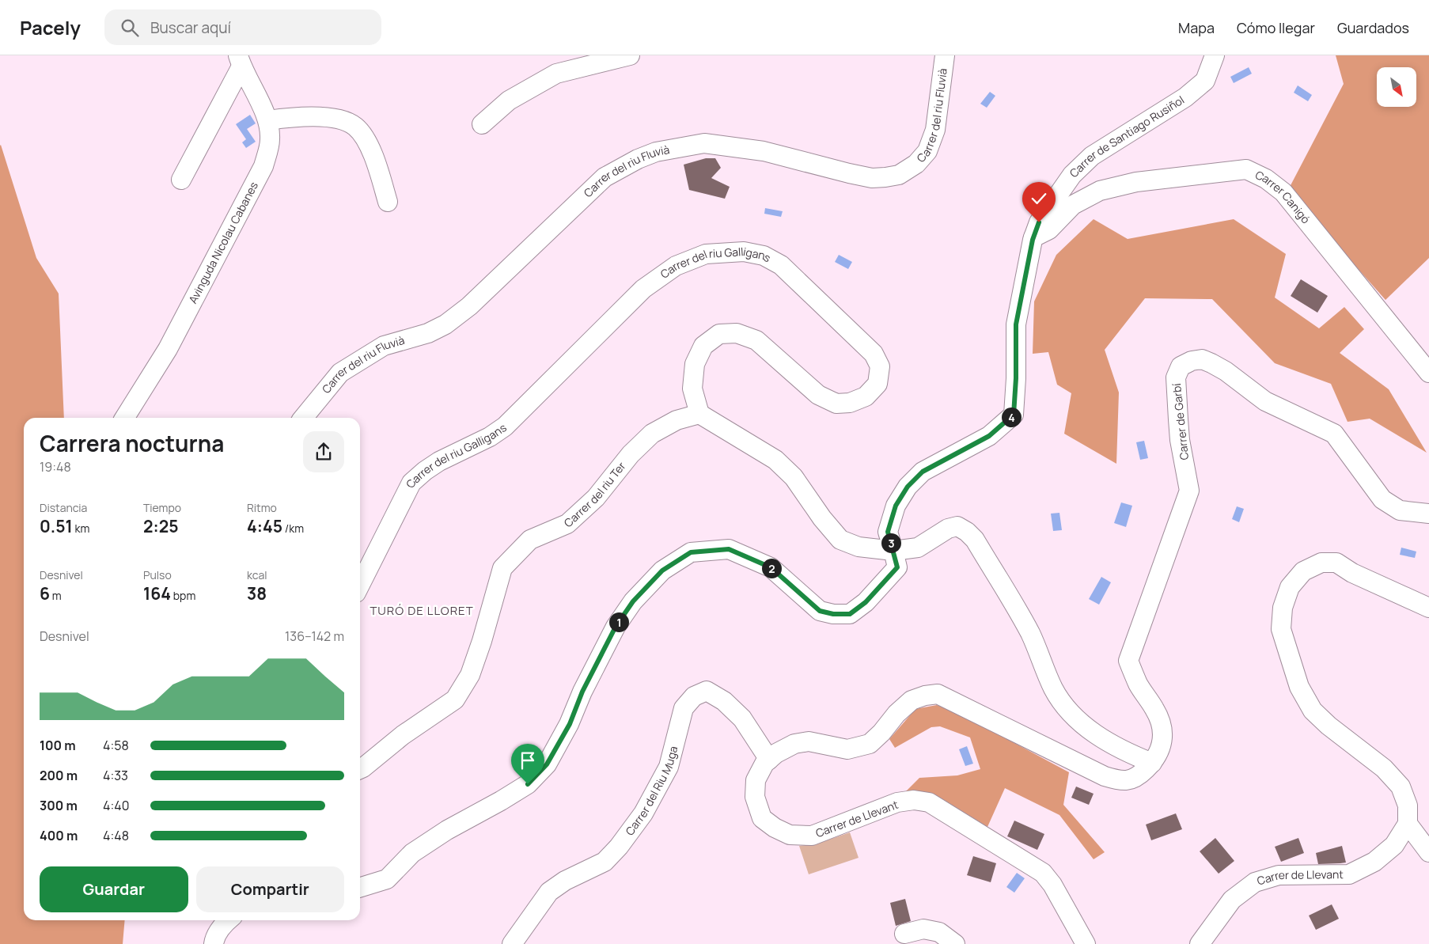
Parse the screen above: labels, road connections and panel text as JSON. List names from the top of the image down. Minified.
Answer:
{"streets":{"street":["Carrer del riu Fluvià","Carrer de Santiago Rusiñol","Carrer Canigó","Avinguda Nicolau Cabanes","Carrer del riu Galligans","Carrer de Garbí","Carrer del riu Ter","Carrer del Riu Muga","Carrer de Llevant"]},"crossings":[["Carrer de Santiago Rusiñol","Carrer Canigó"],["Carrer del riu Galligans","Carrer del riu Ter"],["Carrer de Garbí","Carrer de Llevant"],["Carrer del Riu Muga","Carrer de Llevant"]],"districts":["TURÓ DE LLORET"],"north":"bottom right","page":{"header":"Pacely","search":"Buscar aquí","nav":["Mapa","Cómo llegar","Guardados"],"pins":["4","3","2","1"],"heading":["Carrera nocturna","19:48"],"stats":[["Distancia","0.51 km"],["Tiempo","2:25"],["Ritmo","4:45 /km"],["Desnivel","6 m"],["Pulso","164 bpm"],["kcal","38"]],"chart":["Desnivel","136–142 m"],"list":[{"name":"100 m","note":"4:58"},{"name":"200 m","note":"4:33"},{"name":"300 m","note":"4:40"},{"name":"400 m","note":"4:48"}],"buttons":["Guardar","Compartir"]}}
